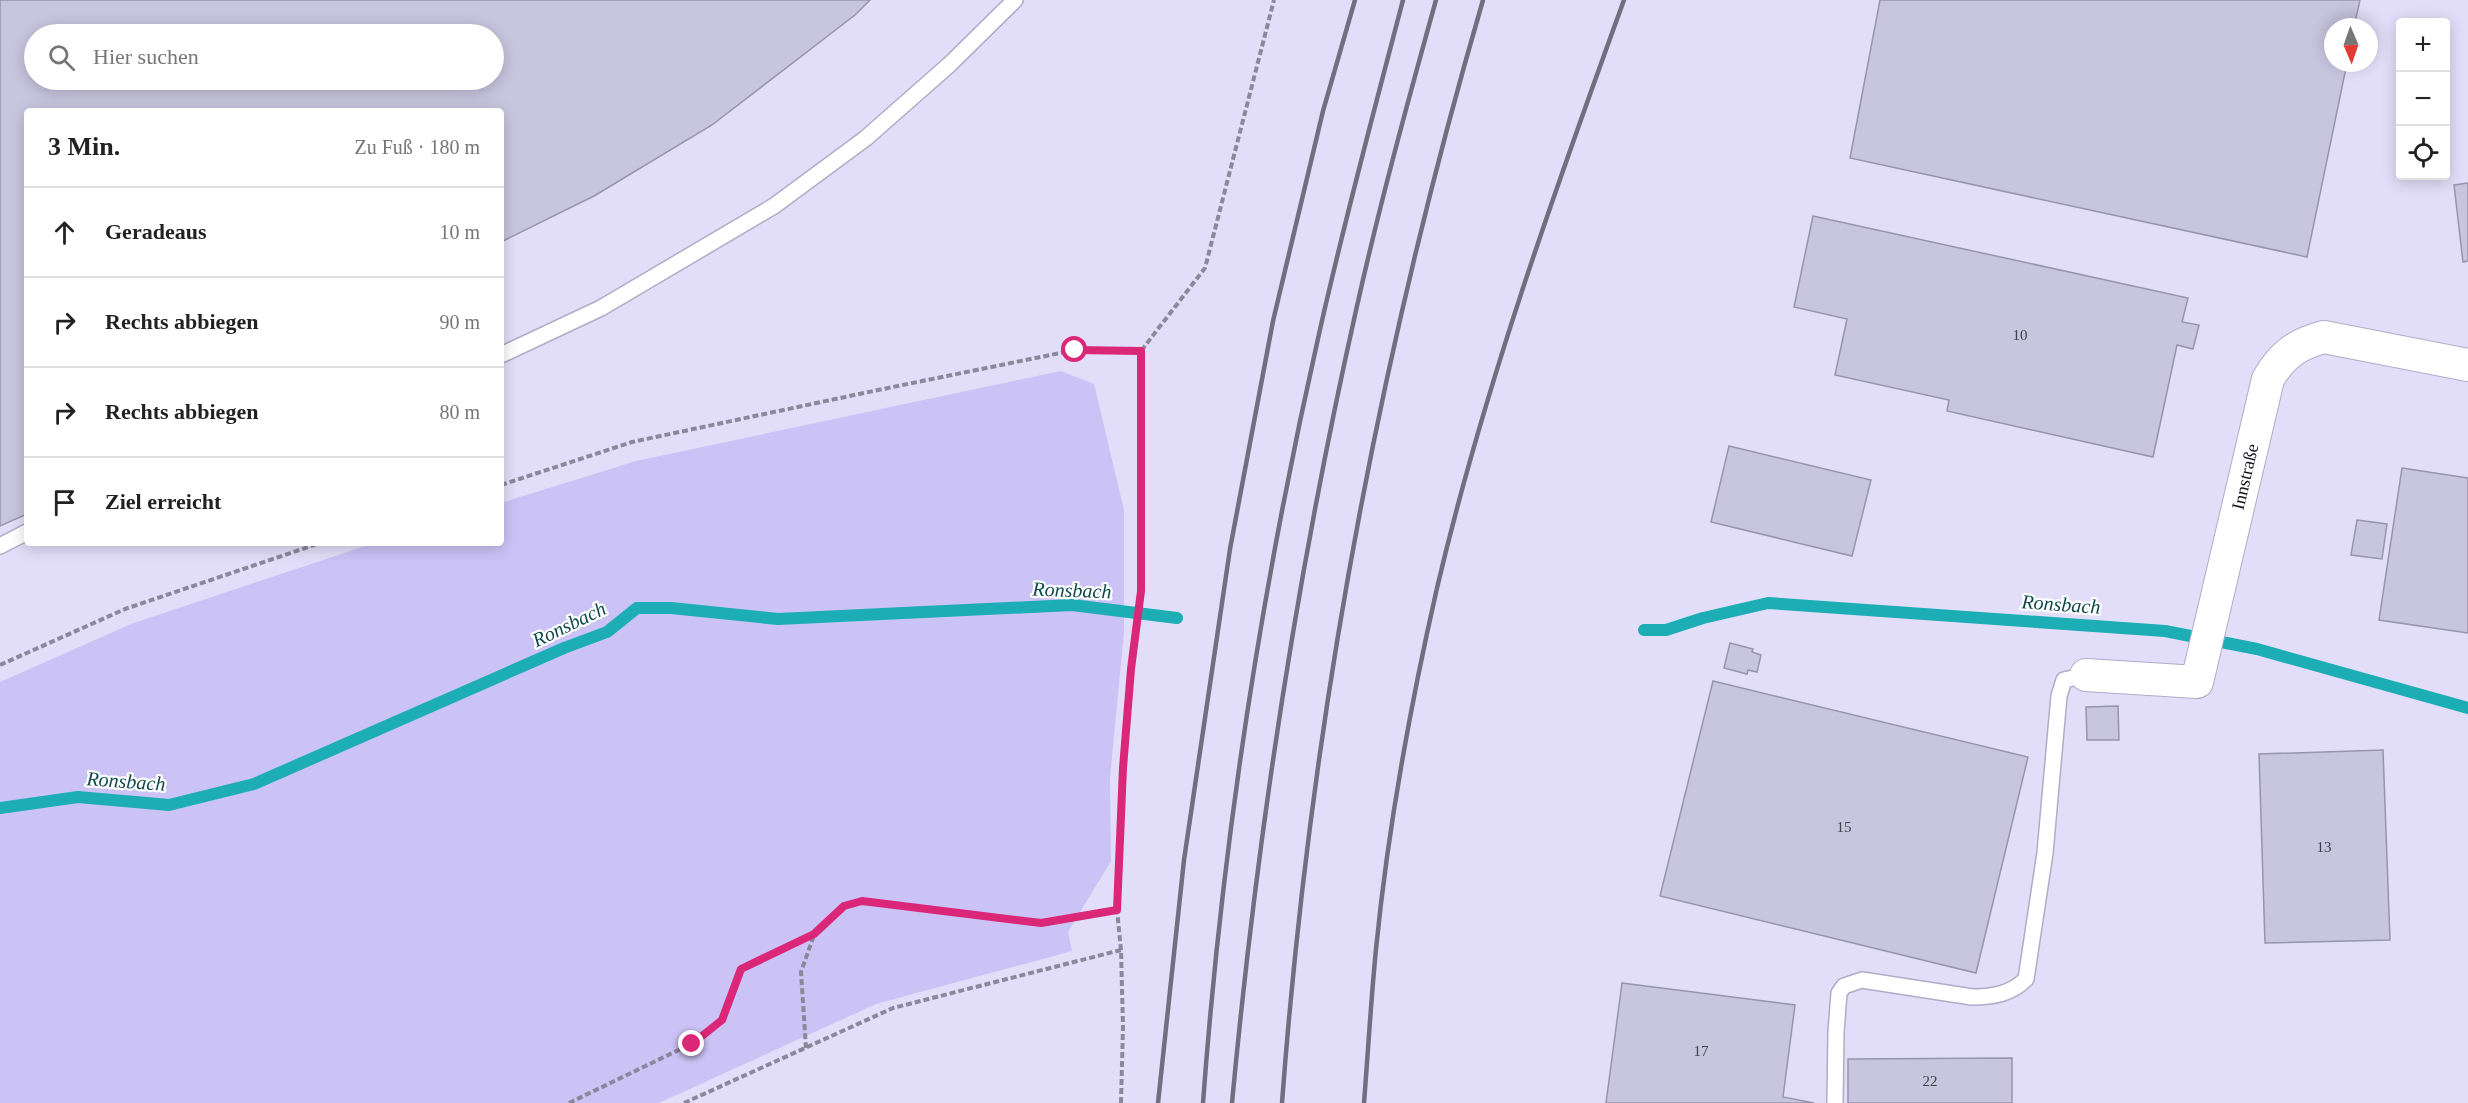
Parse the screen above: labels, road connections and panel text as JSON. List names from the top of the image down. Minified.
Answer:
{"streets":{"street":["Innstraße"]},"water":["Ronsbach"],"house_numbers":["10","15","13","17","22"],"north":"bottom","page":{"map_buttons":["+","−"],"search":"Hier suchen","heading":["3 Min.","Zu Fuß · 180 m"],"list":[["Geradeaus","10 m"],["Rechts abbiegen","90 m"],["Rechts abbiegen","80 m"],"Ziel erreicht"]}}
